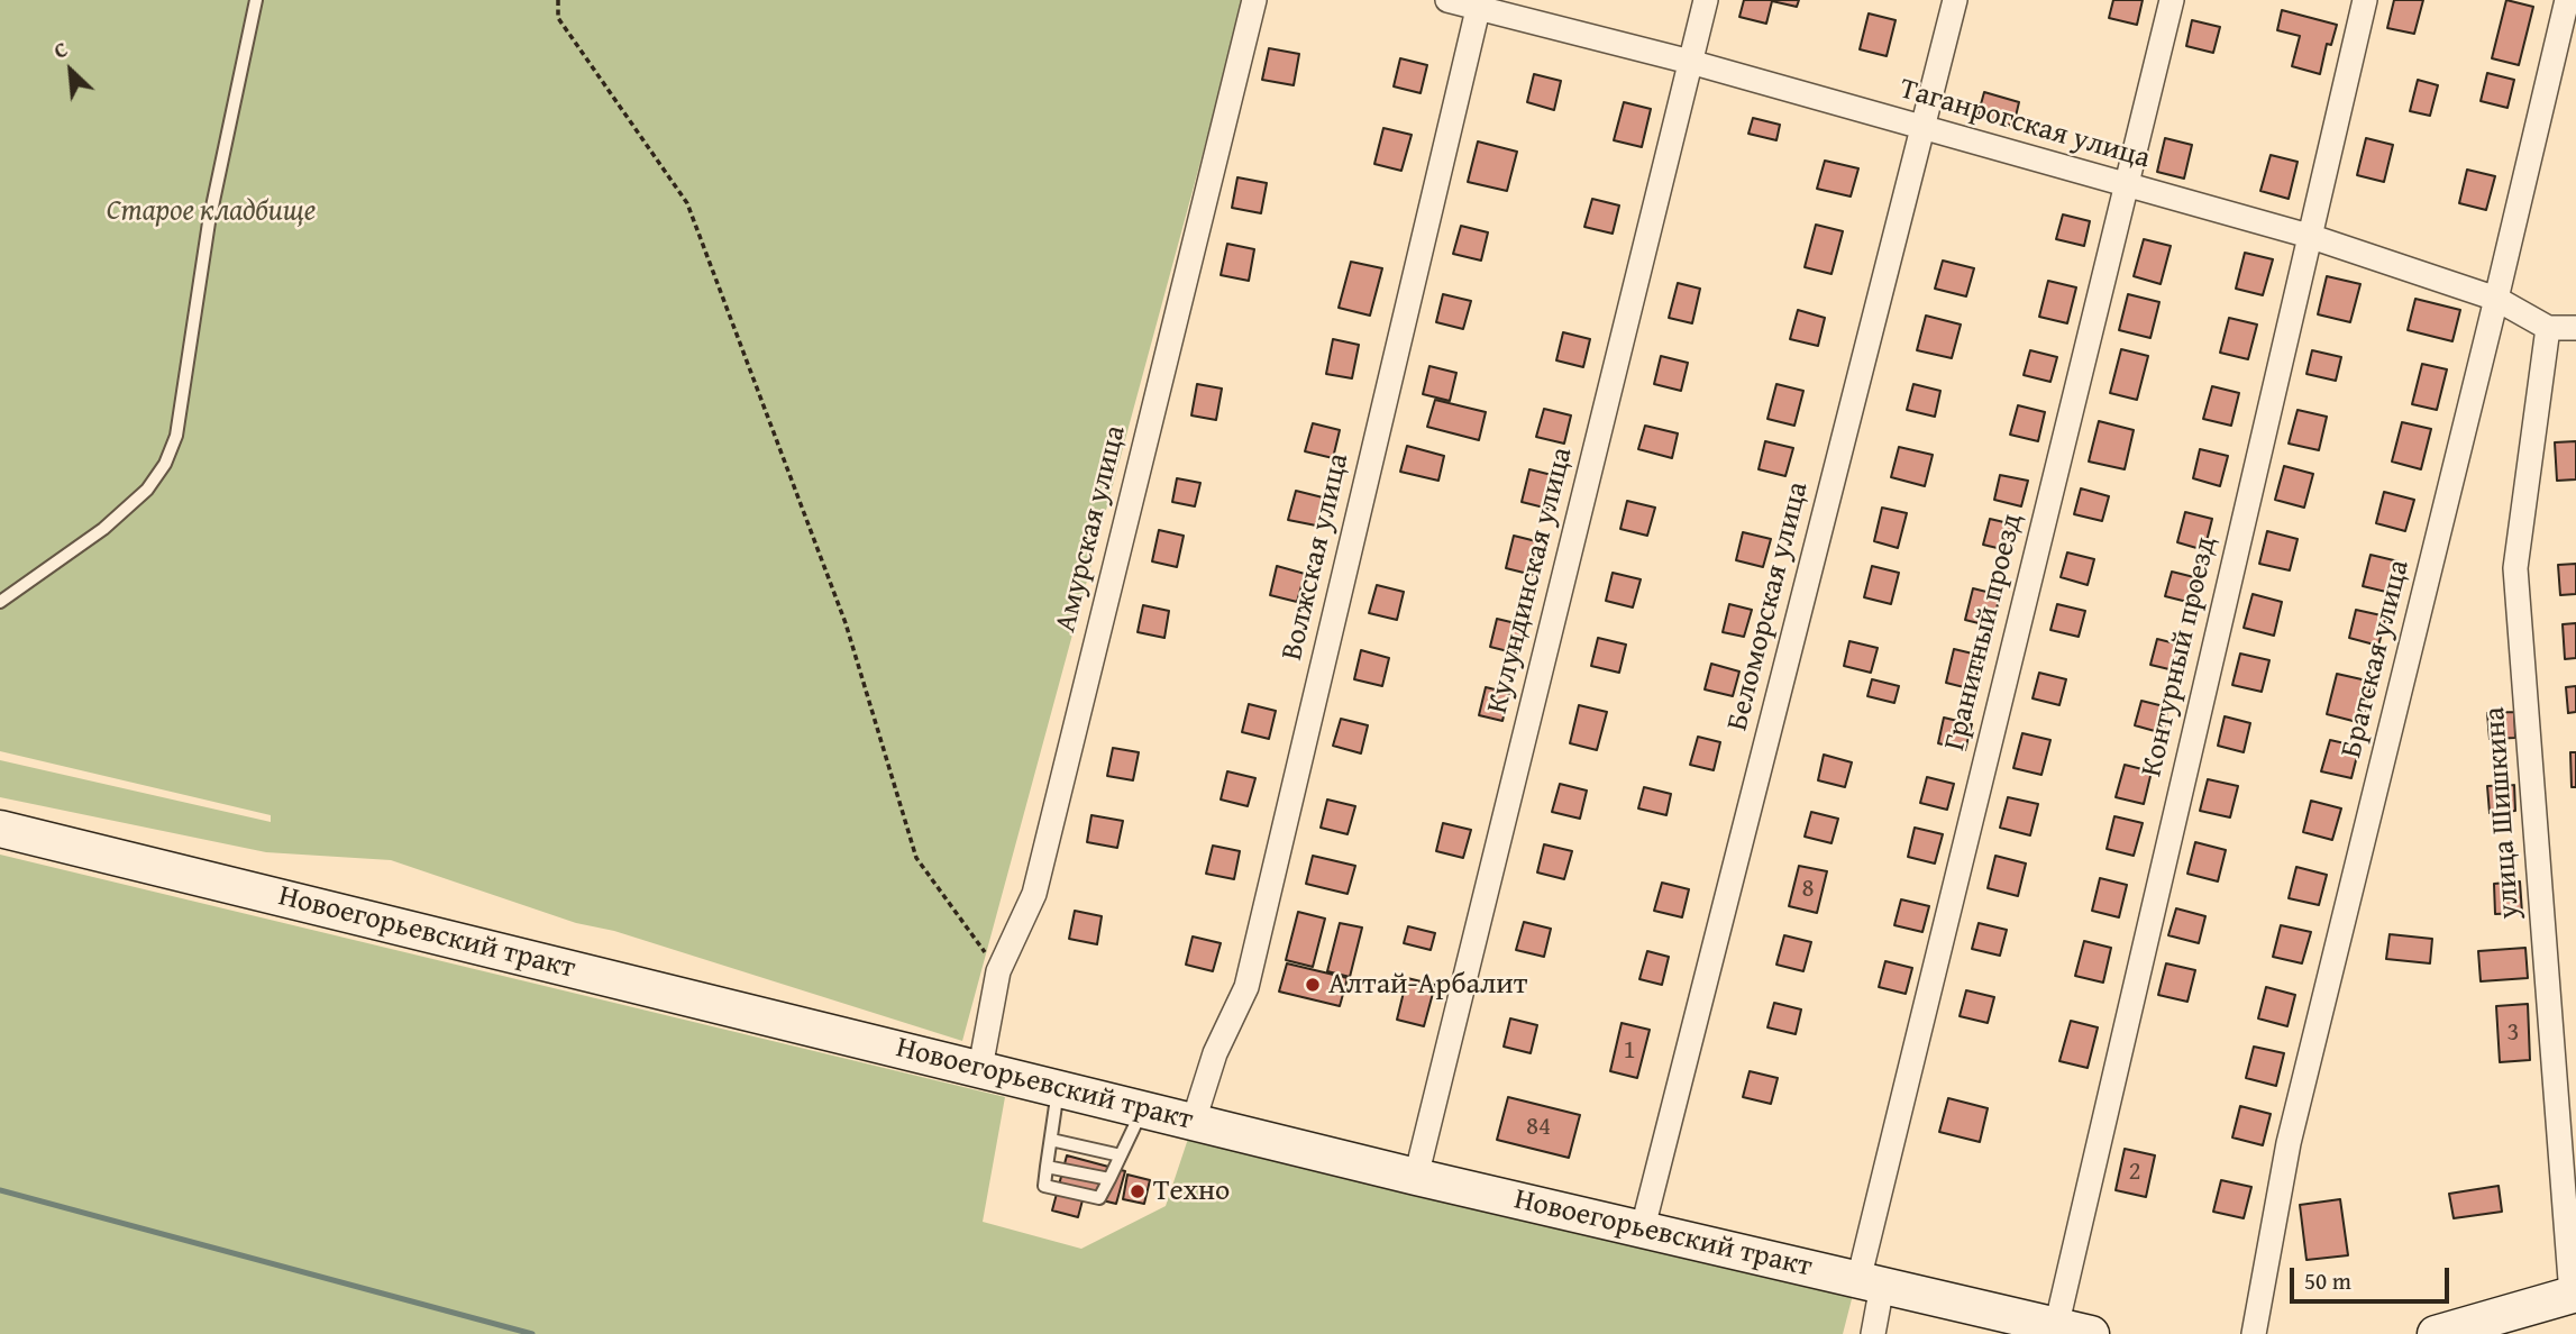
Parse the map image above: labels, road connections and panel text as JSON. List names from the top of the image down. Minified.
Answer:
{"streets":{"main road":["Новоегорьевский тракт"],"street":["Таганрогская улица","Амурская улица","Волжская улица","Кулундинская улица","Беломорская улица","Гранитный проезд","Контурный проезд","Братская улица","улица Шишкина"]},"crossings":[["Таганрогская улица","Волжская улица"],["Таганрогская улица","Кулундинская улица"],["Таганрогская улица","Беломорская улица"],["Таганрогская улица","Гранитный проезд"],["Таганрогская улица","Контурный проезд"],["Таганрогская улица","Братская улица"],["Таганрогская улица","улица Шишкина"],["Амурская улица","Новоегорьевский тракт"],["Волжская улица","Новоегорьевский тракт"],["Кулундинская улица","Новоегорьевский тракт"],["Беломорская улица","Новоегорьевский тракт"],["Гранитный проезд","Новоегорьевский тракт"],["Контурный проезд","Новоегорьевский тракт"]],"parks":["Старое кладбище"],"places":["Алтай-Арбалит","Техно"],"house_numbers":["8","3","1","84","2"],"scale_bar":"50 m","north":"top left"}
